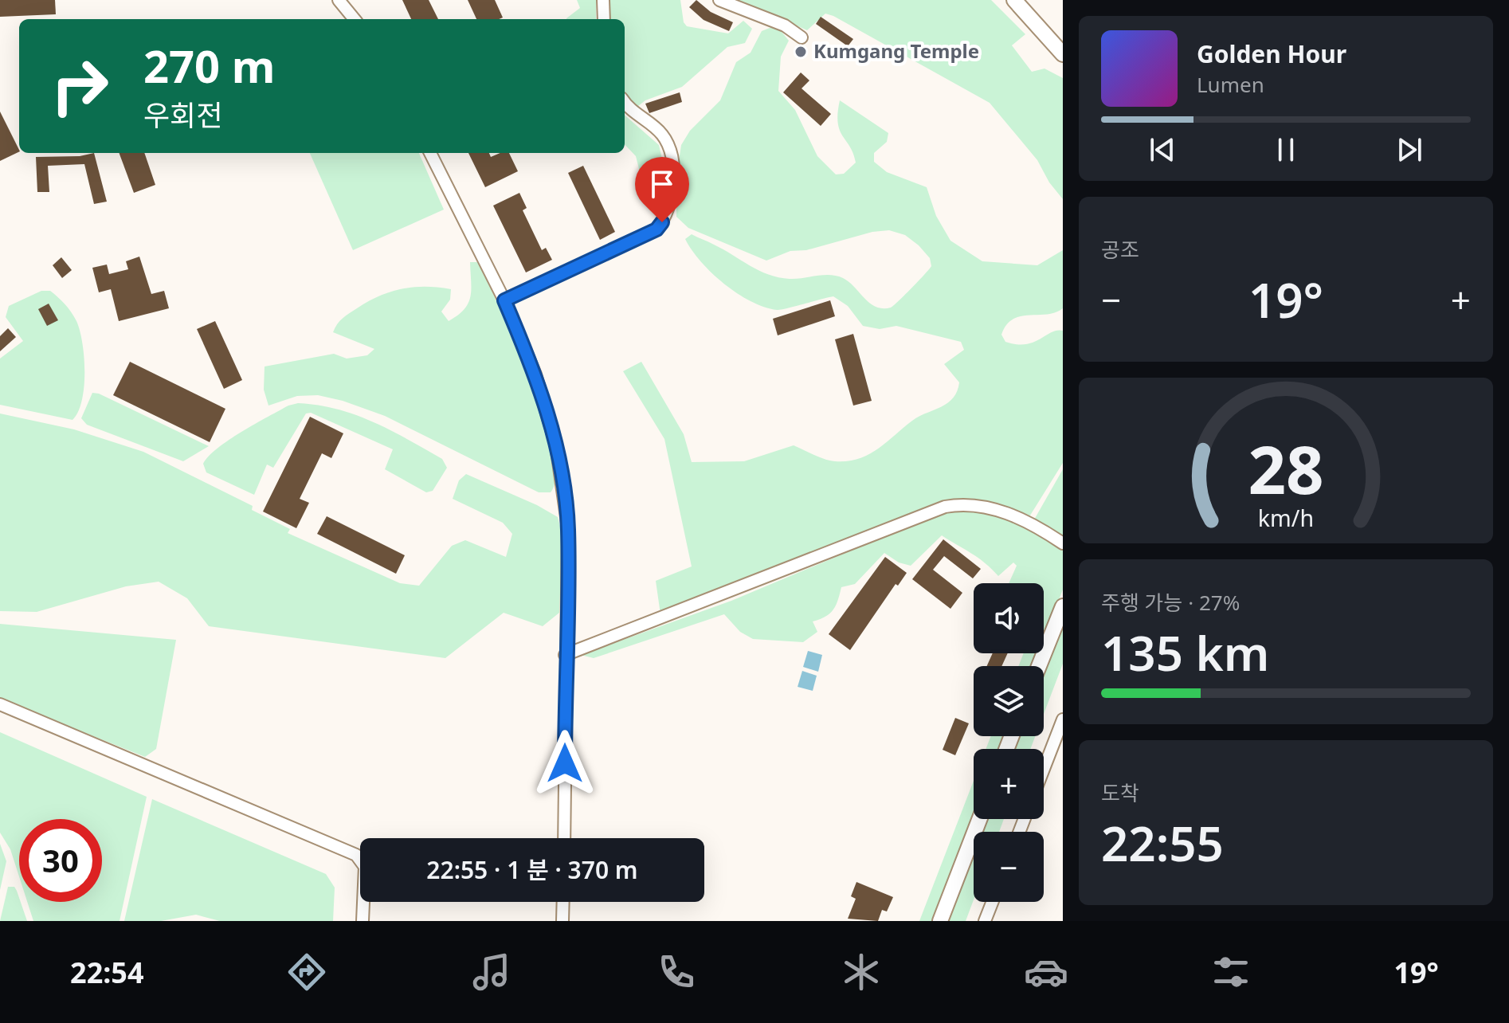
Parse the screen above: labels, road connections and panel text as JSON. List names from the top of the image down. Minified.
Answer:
{"places":["Kumgang Temple"],"page":{"turn":["270 m","우회전"],"song":["Golden Hour","Lumen"],"tile":["공조",["주행 가능 · 27%","135 km"],["도착","22:55"]],"heat":["−","19°","+"],"map_buttons":["+","−"],"limit":"30","trip":"22:55 · 1 분 · 370 m","tabs":["22:54","19°"],"gauge":["28","km/h"]}}
